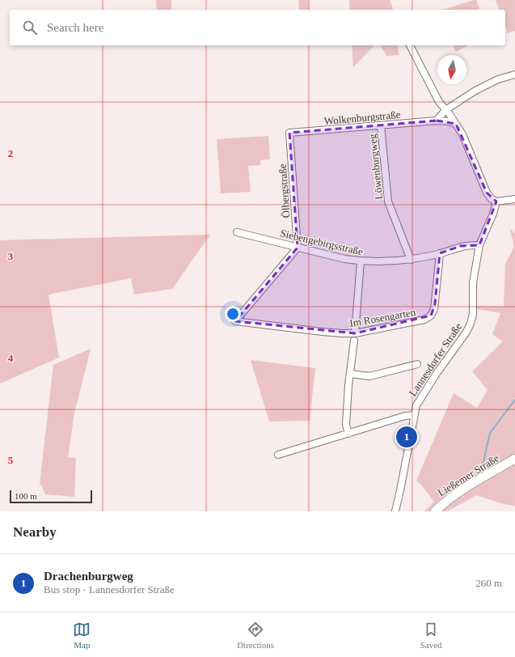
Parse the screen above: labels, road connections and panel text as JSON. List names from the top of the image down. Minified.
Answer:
{"streets":{"street":["Wolkenburgstraße","Löwenburgweg","Ölbergstraße","Siebengebirgsstraße","Im Rosengarten","Lannesdorfer Straße","Ließemer Straße"]},"crossings":[["Wolkenburgstraße","Löwenburgweg"],["Wolkenburgstraße","Ölbergstraße"],["Löwenburgweg","Siebengebirgsstraße"],["Ölbergstraße","Siebengebirgsstraße"],["Ölbergstraße","Im Rosengarten"],["Siebengebirgsstraße","Im Rosengarten"],["Siebengebirgsstraße","Lannesdorfer Straße"]],"scale_bar":"100 m","north":"bottom","page":{"search":"Search here","pins":"1","scale":"100 m","heading":"Nearby","list":[{"mark":"1","name":"Drachenburgweg","note":"Bus stop · Lannesdorfer Straße","value":"260 m"}],"nav":["Map","Directions","Saved"]},"grid":{"rows":["2","3","4","5"]}}
